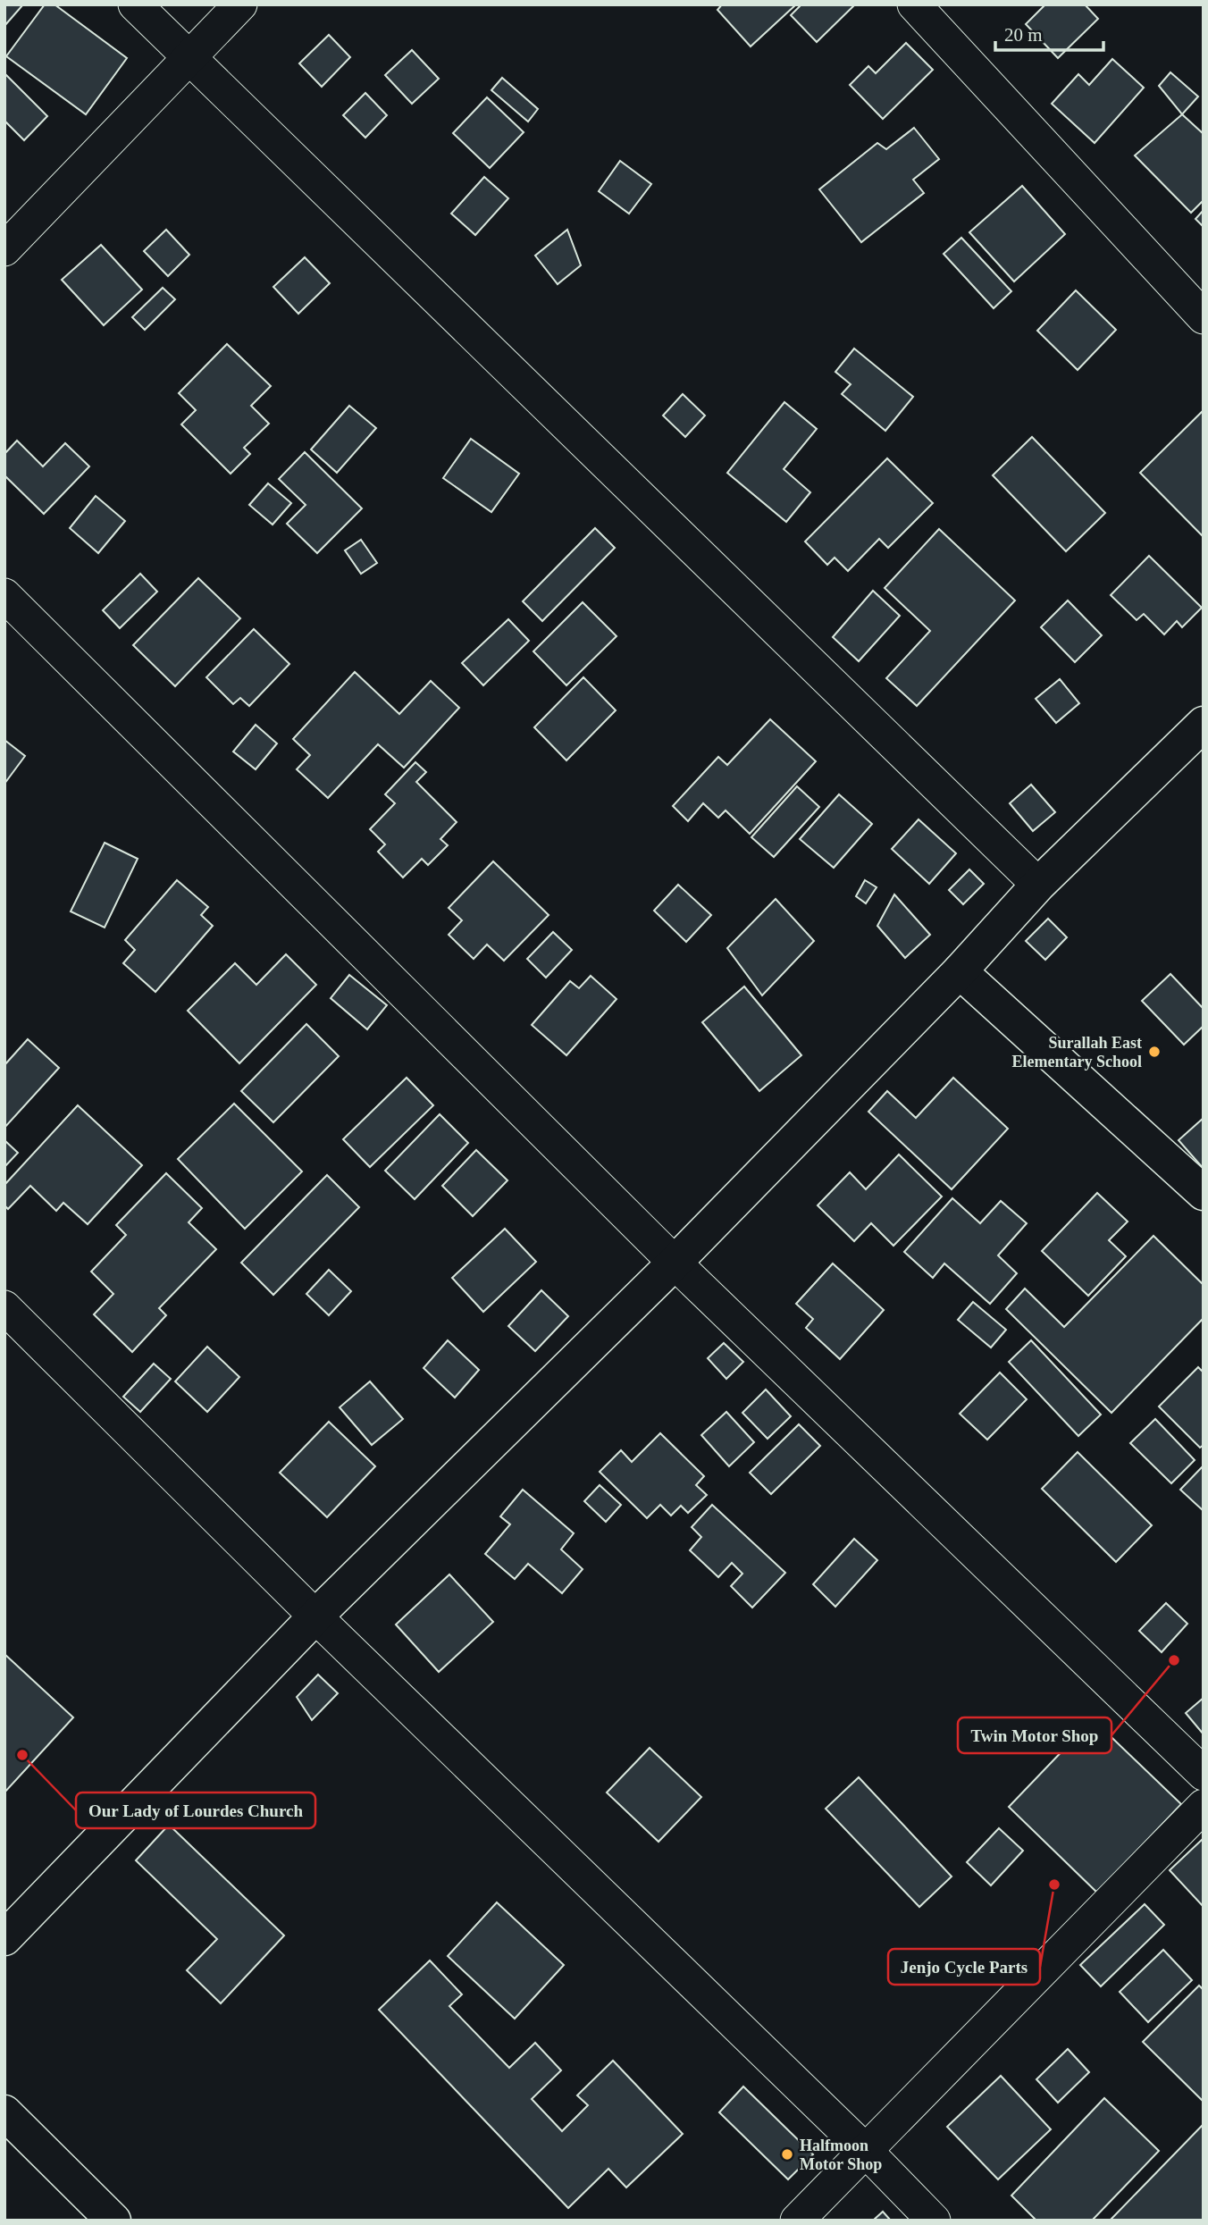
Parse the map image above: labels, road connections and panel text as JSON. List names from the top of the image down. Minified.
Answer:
{"places":["Surallah East Elementary School","Twin Motor Shop","Our Lady of Lourdes Church","Jenjo Cycle Parts","Halfmoon Motor Shop"],"scale_bar":"20 m"}
